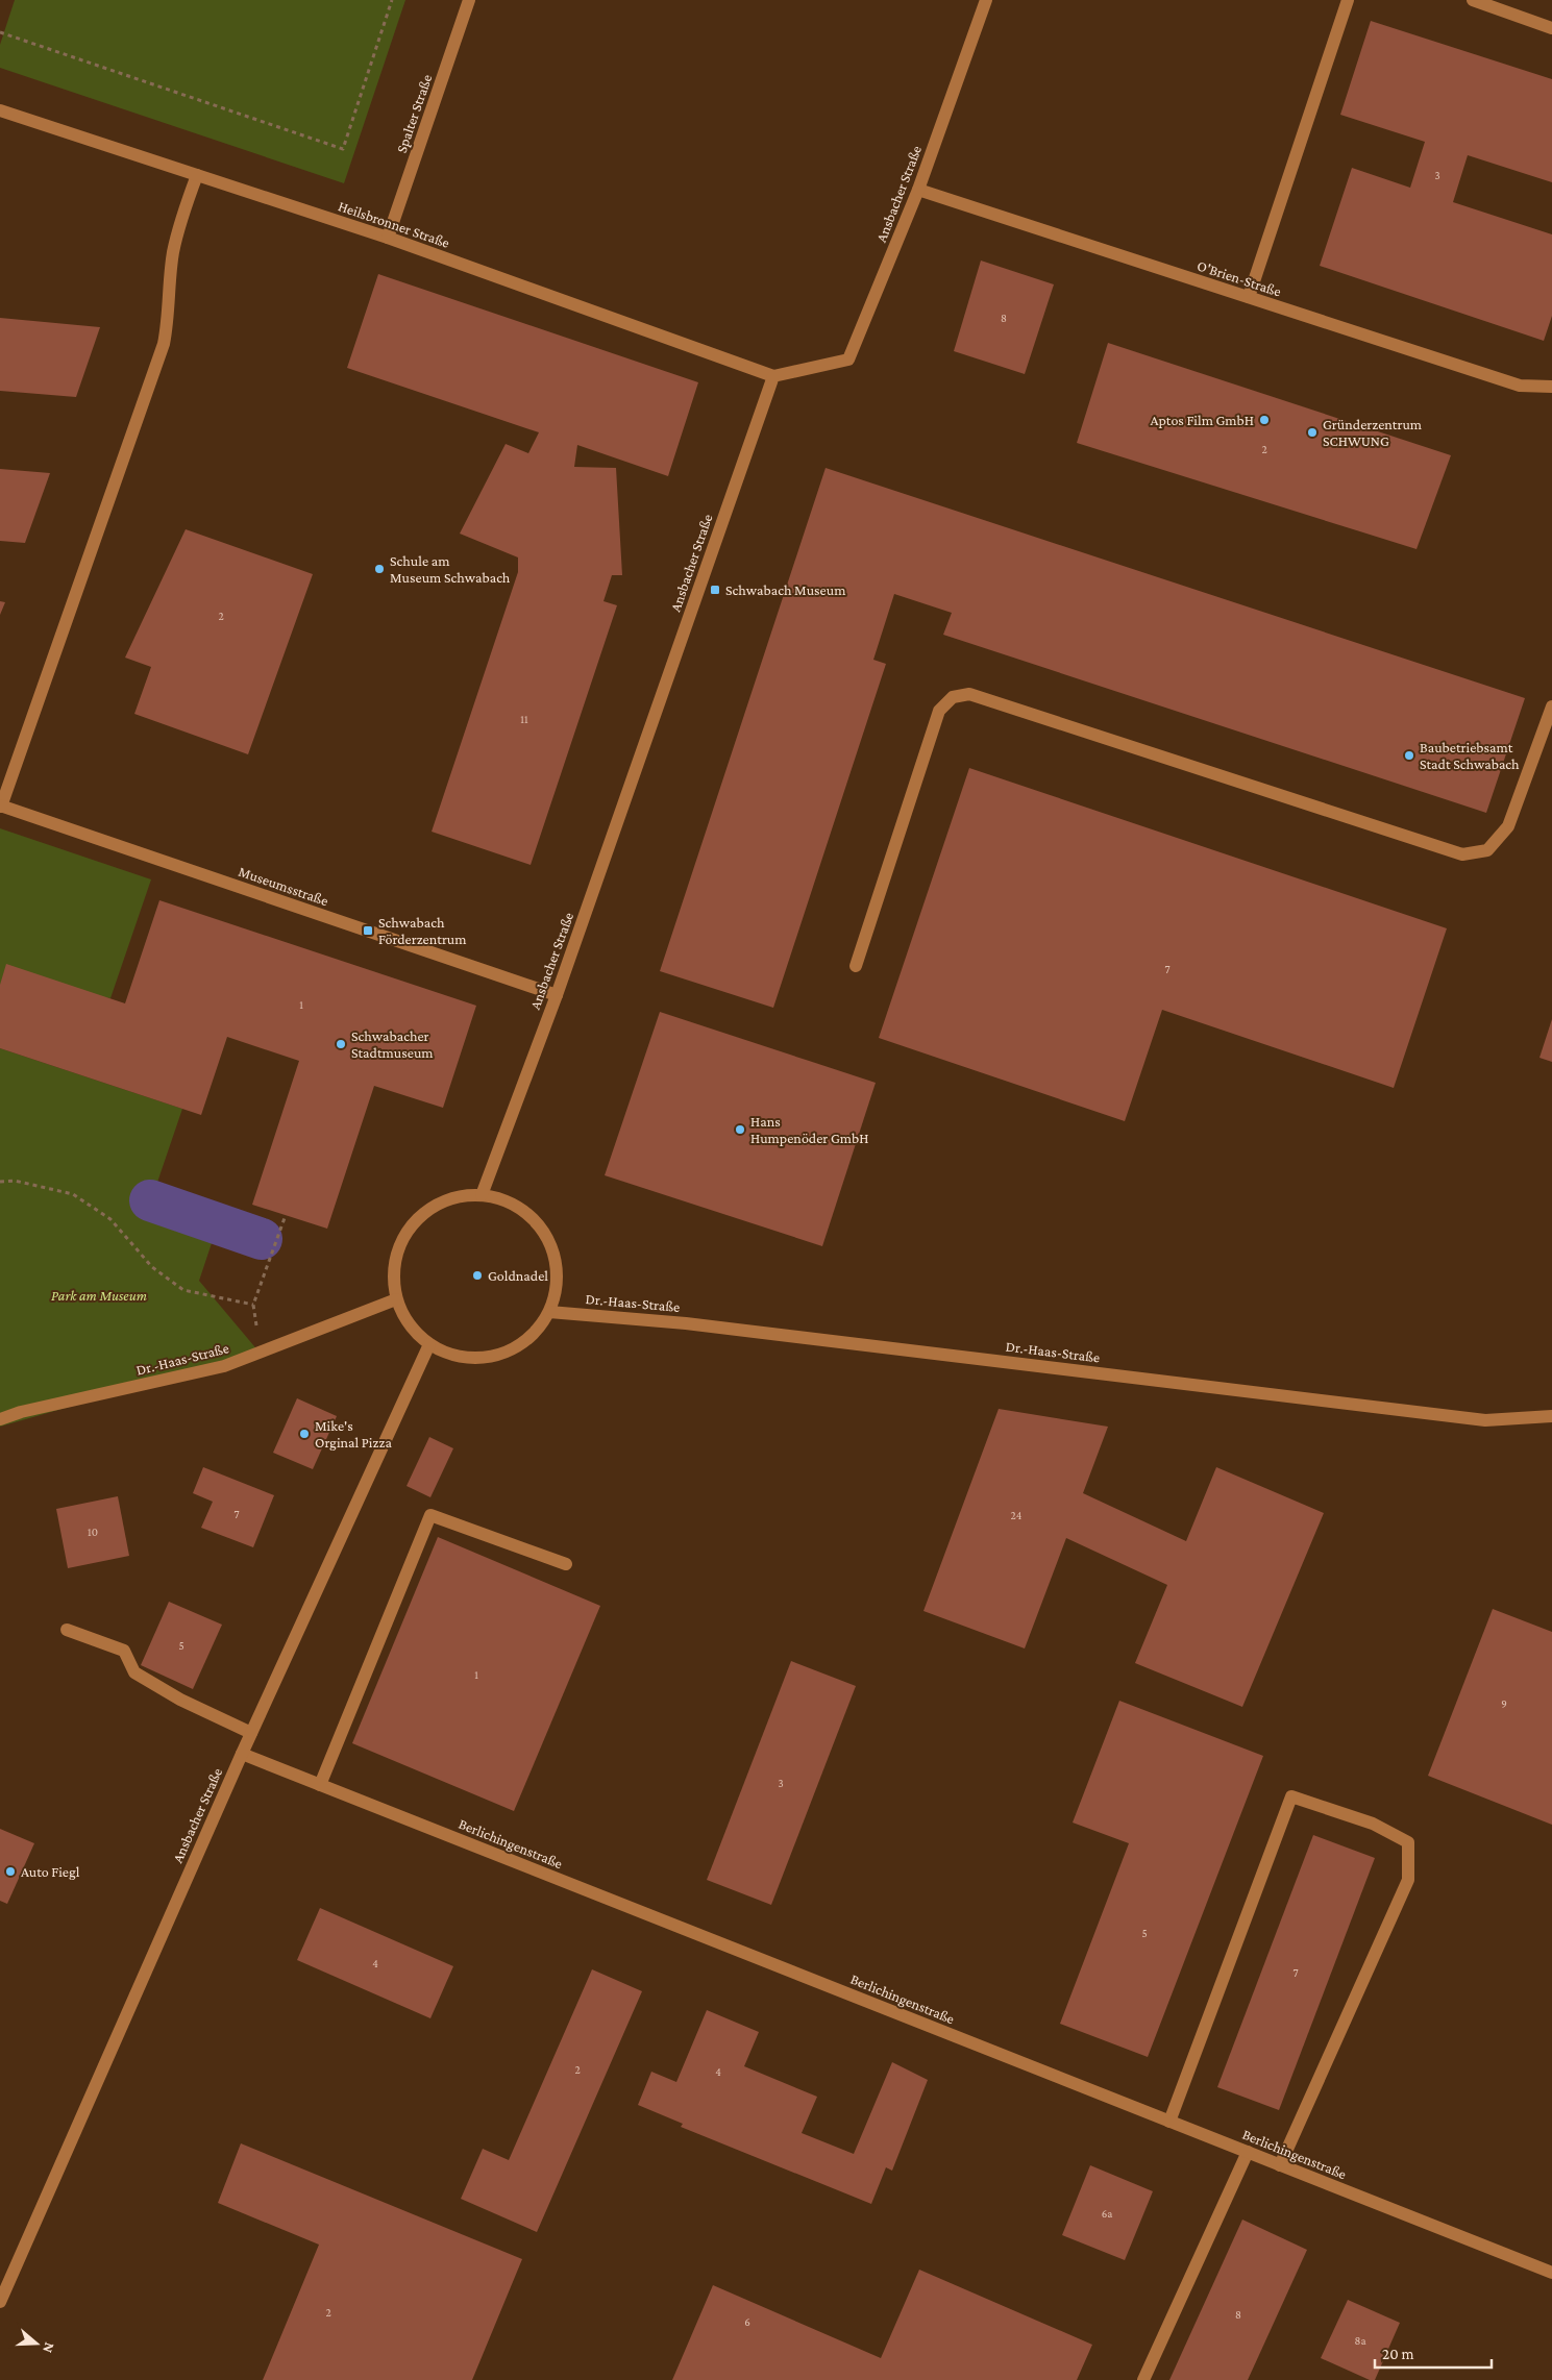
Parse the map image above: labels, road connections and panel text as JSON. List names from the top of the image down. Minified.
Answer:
{"streets":{"street":["Spalter Straße","Ansbacher Straße","Heilsbronner Straße","O'Brien-Straße","Museumsstraße","Dr.-Haas-Straße","Berlichingenstraße"]},"crossings":[["Spalter Straße","Heilsbronner Straße"],["Ansbacher Straße","Heilsbronner Straße"],["Ansbacher Straße","O'Brien-Straße"],["Ansbacher Straße","Museumsstraße"],["Ansbacher Straße","Dr.-Haas-Straße"],["Ansbacher Straße","Berlichingenstraße"]],"parks":["Park am Museum"],"places":{"other":["Aptos Film GmbH","Gründerzentrum SCHWUNG","Schule am Museum Schwabach","Baubetriebsamt Stadt Schwabach","Schwabacher Stadtmuseum","Hans Humpenöder GmbH","Goldnadel","Mike's Orginal Pizza","Auto Fiegl"],"transit":["Schwabach Museum","Schwabach Förderzentrum"]},"house_numbers":["3","8","2","2","11","7","1","7","24","10","5","1","9","3","5","4","7","2","4","6a","2","8","6","8a"],"scale_bar":"20 m","north":"right"}
